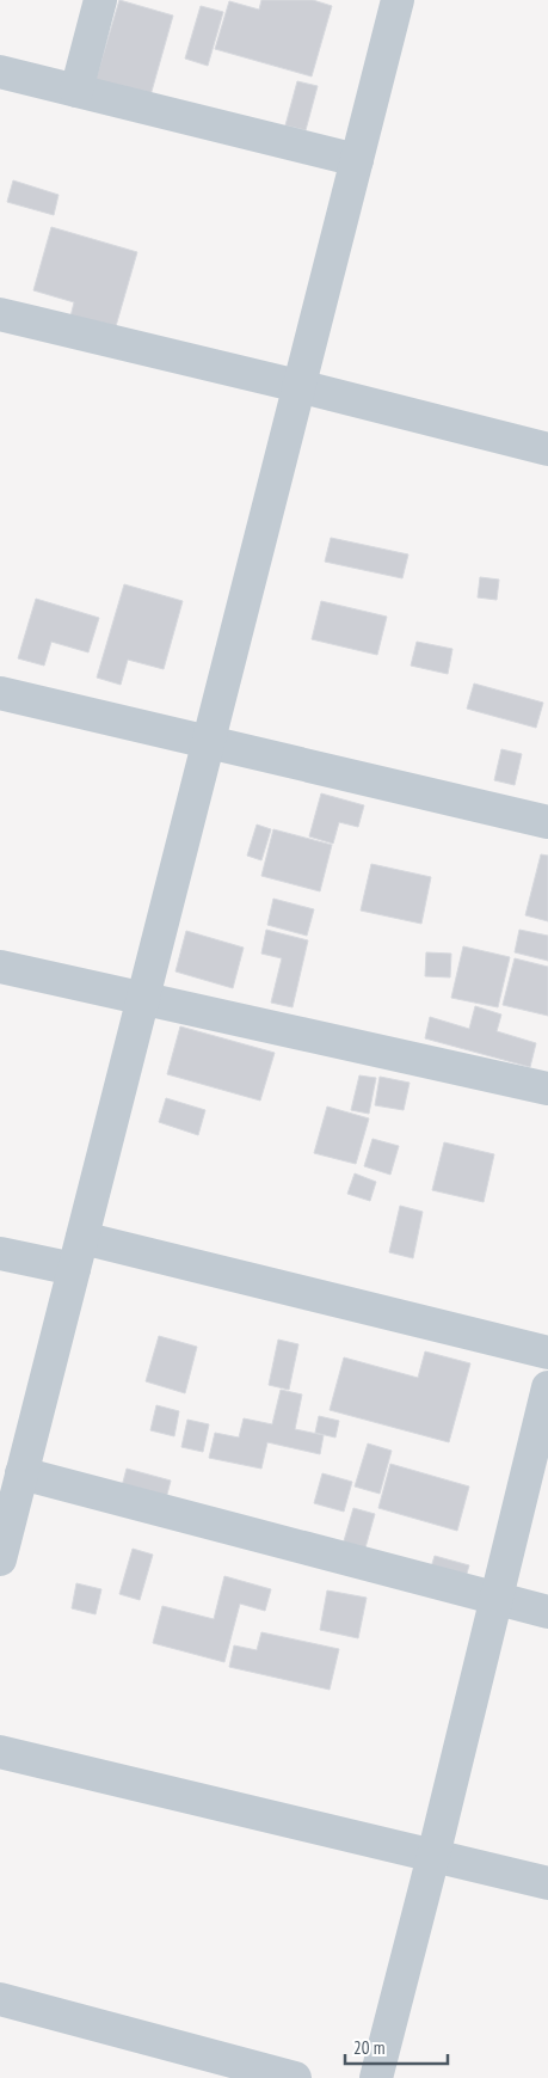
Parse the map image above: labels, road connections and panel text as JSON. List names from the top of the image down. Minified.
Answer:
{"scale_bar":"20 m"}
